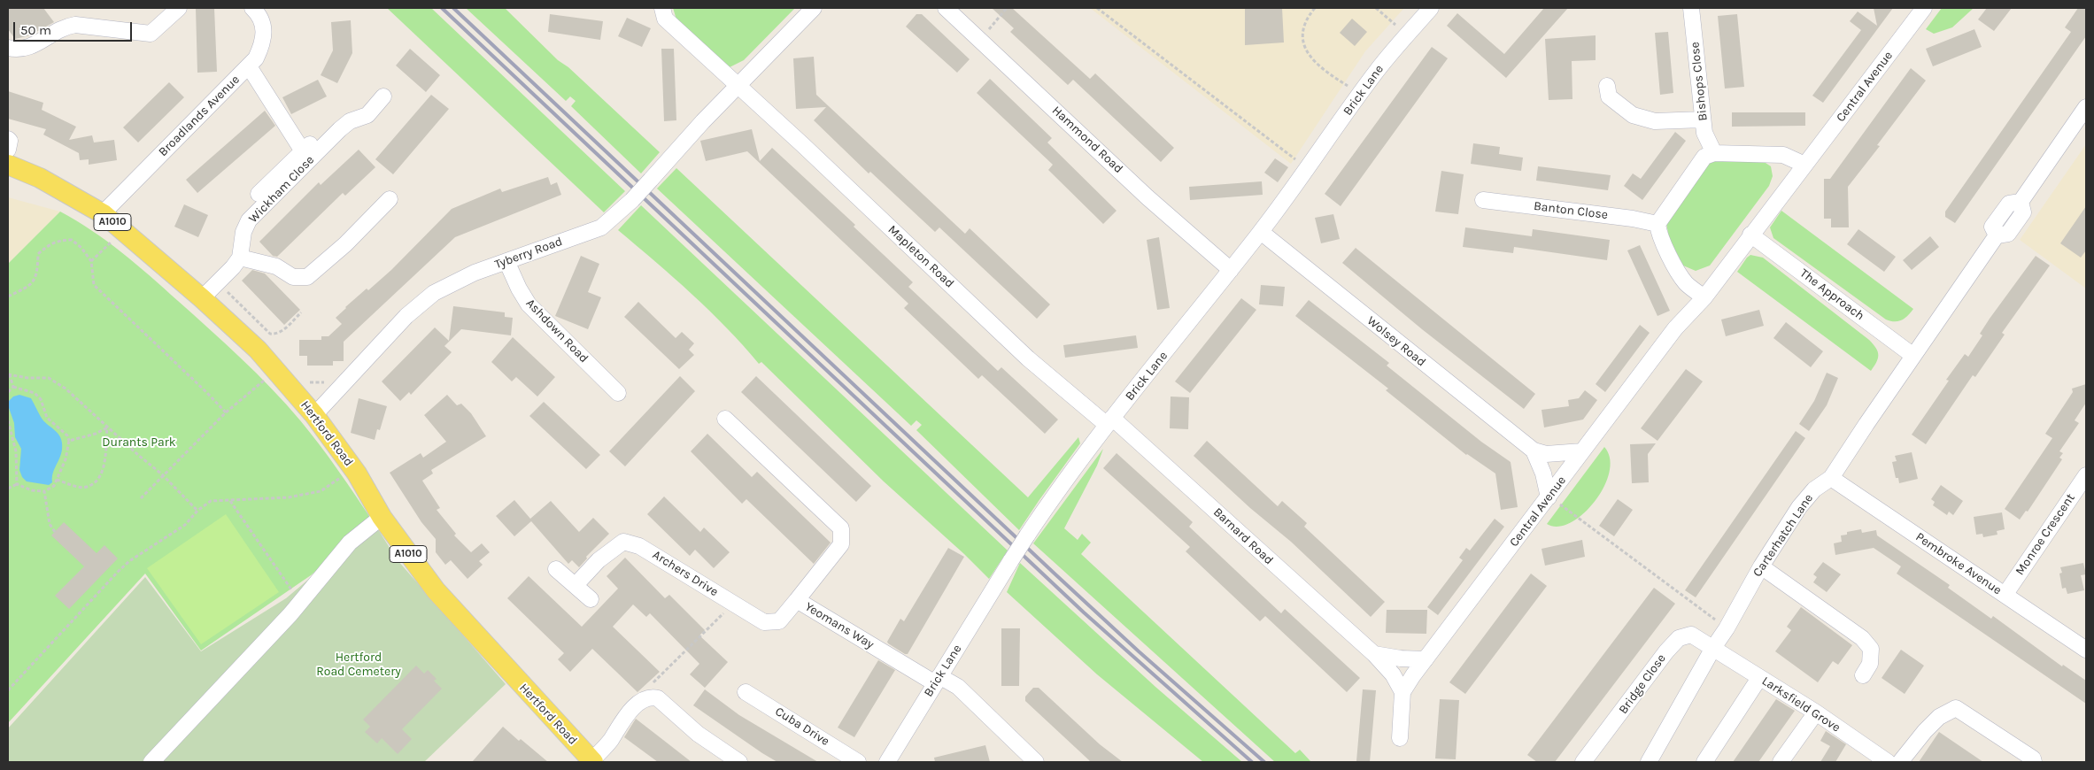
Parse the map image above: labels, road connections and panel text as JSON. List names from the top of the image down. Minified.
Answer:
{"streets":{"main road":["A1010","Hertford Road"],"street":["Bishops Close","Central Avenue","Brick Lane","Broadlands Avenue","Hammond Road","Wickham Close","Banton Close","Tyberry Road","Mapleton Road","The Approach","Ashdown Road","Wolsey Road","Monroe Crescent","Carterhatch Lane","Barnard Road","Pembroke Avenue","Archers Drive","Yeomans Way","Bridge Close","Larksfield Grove","Cuba Drive"]},"crossings":[["Central Avenue","The Approach"],["Central Avenue","Barnard Road"],["Brick Lane","Hammond Road"],["Brick Lane","Mapleton Road"],["Brick Lane","Wolsey Road"],["Brick Lane","Barnard Road"],["Brick Lane","Yeomans Way"],["Broadlands Avenue","Hertford Road"],["Tyberry Road","Mapleton Road"],["Tyberry Road","Ashdown Road"],["Tyberry Road","Hertford Road"],["Mapleton Road","Barnard Road"],["The Approach","Carterhatch Lane"],["Monroe Crescent","Pembroke Avenue"],["Carterhatch Lane","Pembroke Avenue"],["Carterhatch Lane","Bridge Close"],["Carterhatch Lane","Larksfield Grove"],["Archers Drive","Yeomans Way"],["Bridge Close","Larksfield Grove"]],"parks":["Durants Park","Hertford Road Cemetery"],"scale_bar":"50 m"}
